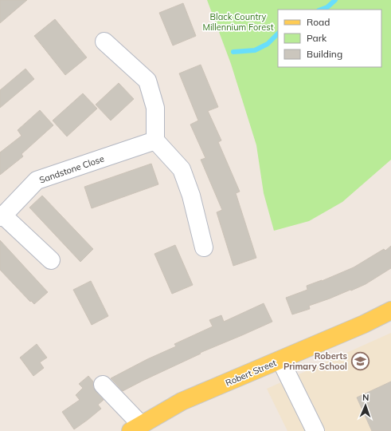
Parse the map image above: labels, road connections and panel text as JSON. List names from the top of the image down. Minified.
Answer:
{"streets":{"main road":["Robert Street"],"street":["Sandstone Close"]},"parks":["Black Country Millennium Forest"],"places":{"school or university":["Roberts Primary School"]},"legend":["Road","Park","Building"],"north":"top"}
